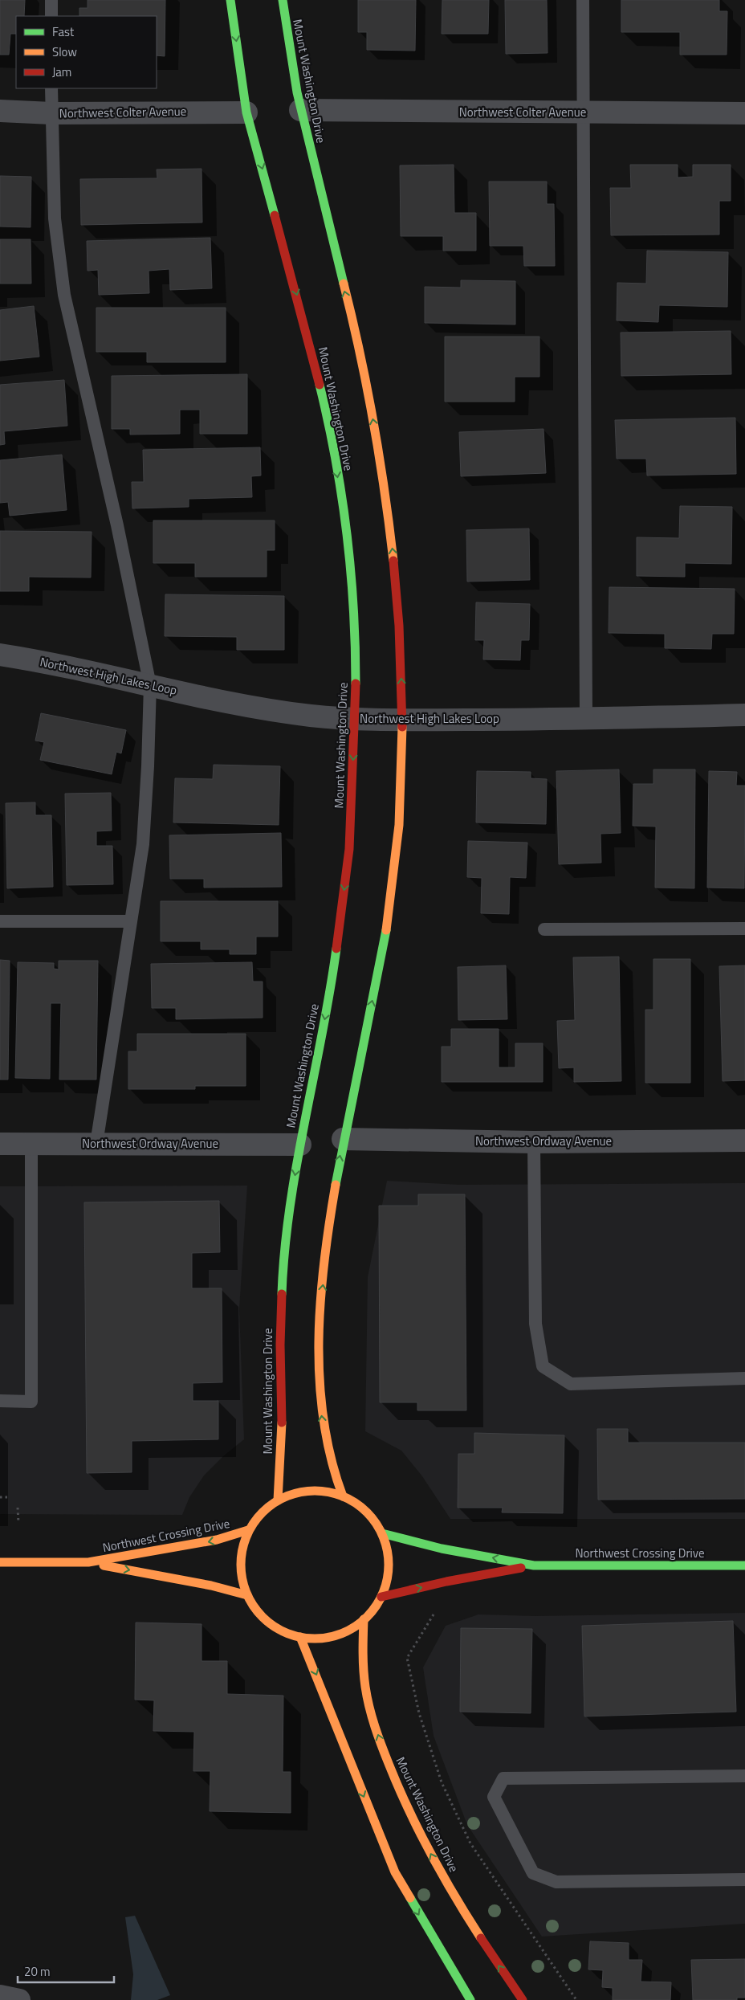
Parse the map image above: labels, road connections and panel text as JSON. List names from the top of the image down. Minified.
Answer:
{"streets":{"main road":["Mount Washington Drive","Northwest Crossing Drive"],"street":["Northwest Colter Avenue","Northwest High Lakes Loop","Northwest Ordway Avenue"]},"crossings":[["Mount Washington Drive","Northwest Colter Avenue"],["Mount Washington Drive","Northwest High Lakes Loop"],["Mount Washington Drive","Northwest Ordway Avenue"]],"legend":["Fast","Slow","Jam"],"scale_bar":"20 m"}
